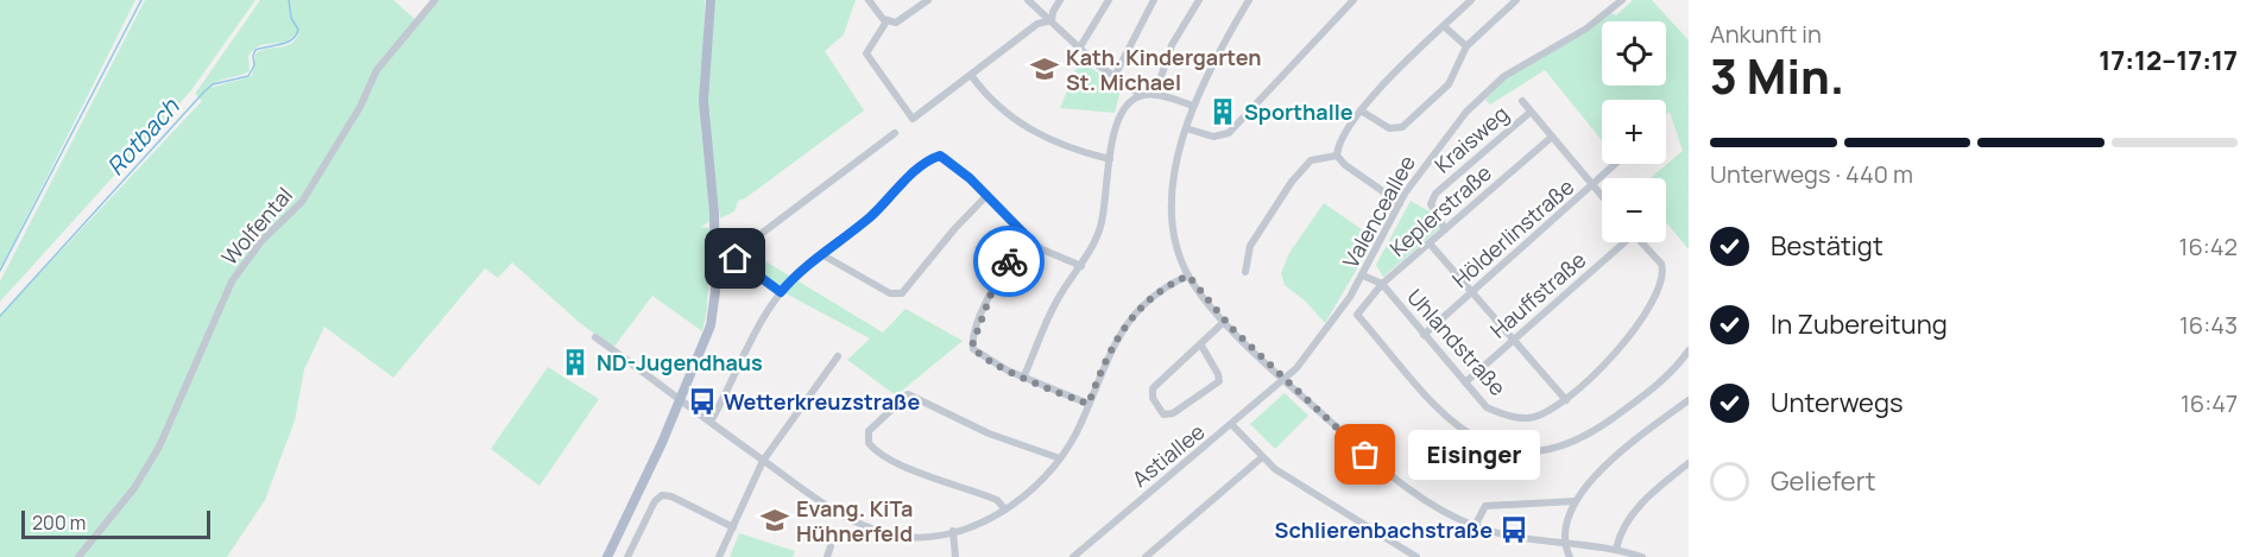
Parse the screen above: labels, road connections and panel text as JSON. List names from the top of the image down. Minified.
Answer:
{"streets":{"street":["Kraisweg","Keplerstraße","Valenceallee","Wolfental","Hölderlinstraße","Hauffstraße","Uhlandstraße","Astiallee"]},"crossings":[["Kraisweg","Keplerstraße"],["Keplerstraße","Uhlandstraße"],["Valenceallee","Uhlandstraße"],["Valenceallee","Astiallee"],["Hölderlinstraße","Uhlandstraße"],["Hauffstraße","Uhlandstraße"]],"water":["Rotbach"],"places":{"school or university":["Kath. Kindergarten St. Michael","Evang. KiTa Hühnerfeld"],"building":["Sporthalle","ND-Jugendhaus"],"bus stop":["Wetterkreuzstraße","Schlierenbachstraße"],"other":["Eisinger"]},"scale_bar":"200 m","page":{"heading":["3 Min.","Ankunft in","17:12–17:17"],"map_buttons":["+","−"],"bar":"Unterwegs · 440 m","list":[["Bestätigt","16:42"],["In Zubereitung","16:43"],["Unterwegs","16:47"],"Geliefert"],"bubble":"Eisinger","scale":"200 m"}}
